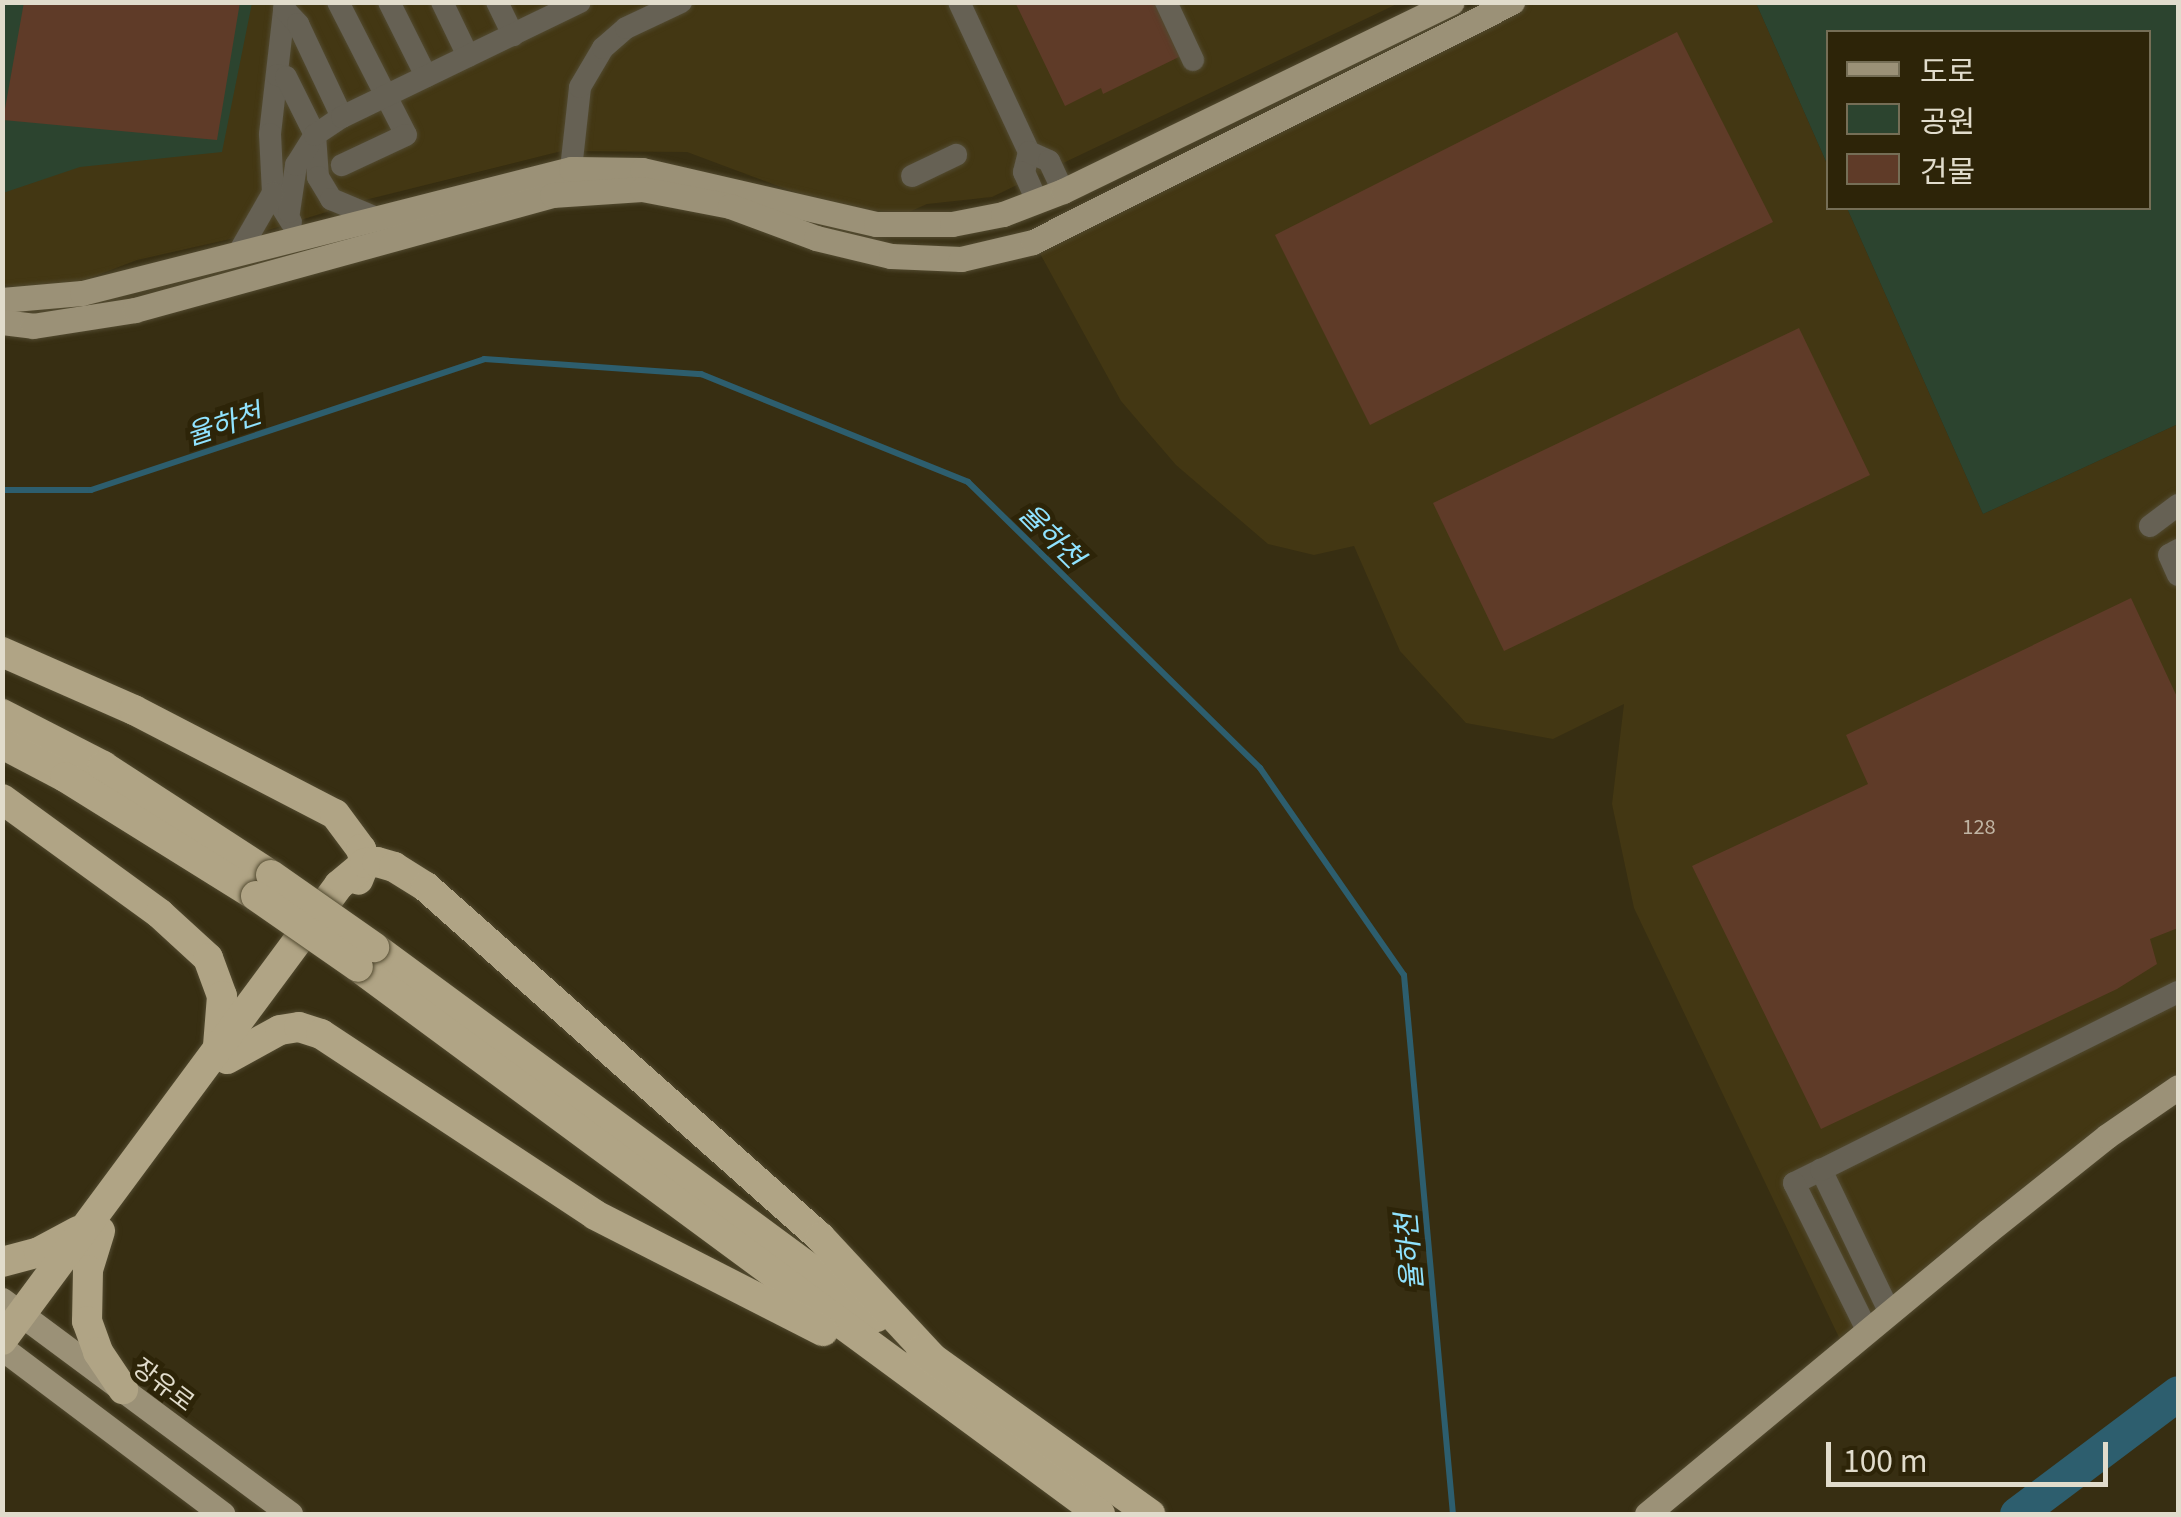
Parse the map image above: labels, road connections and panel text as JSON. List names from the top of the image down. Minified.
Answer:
{"streets":{"main road":["장유로"]},"water":["율하천"],"house_numbers":["128"],"legend":["도로","공원","건물"],"scale_bar":"100 m"}
